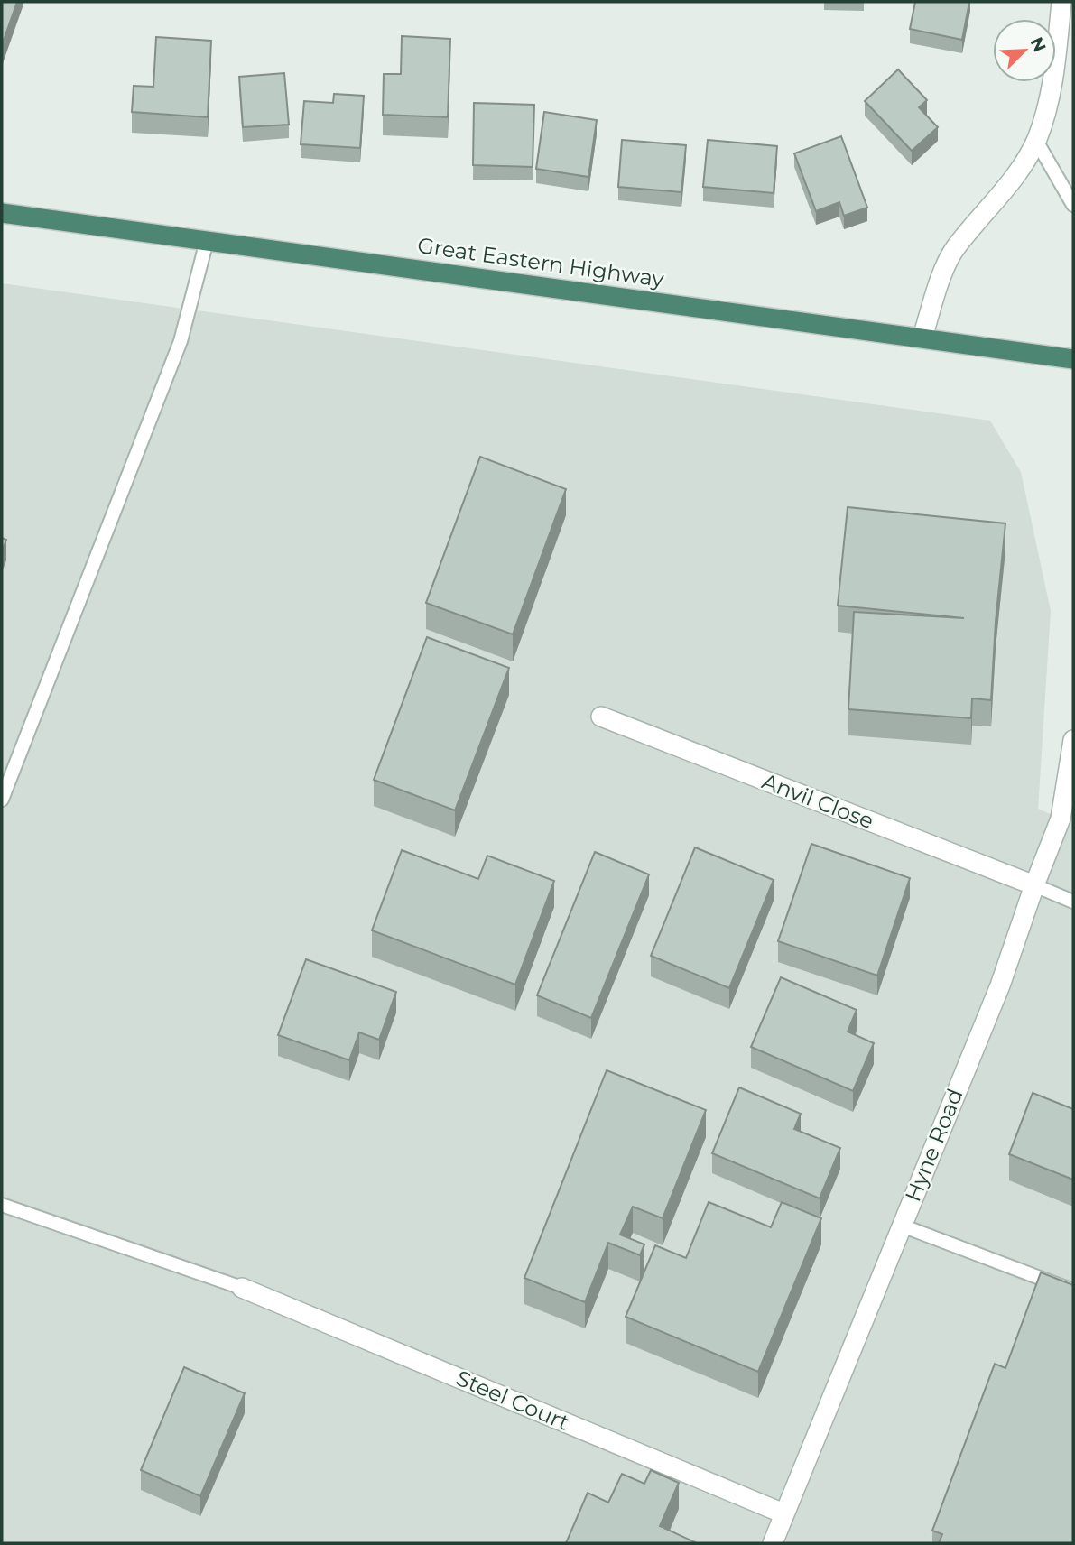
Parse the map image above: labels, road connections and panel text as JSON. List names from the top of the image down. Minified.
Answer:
{"streets":{"highway":["Great Eastern Highway"],"street":["Anvil Close","Hyne Road","Steel Court"]},"crossings":[["Anvil Close","Hyne Road"],["Hyne Road","Steel Court"]],"north":"top right"}
